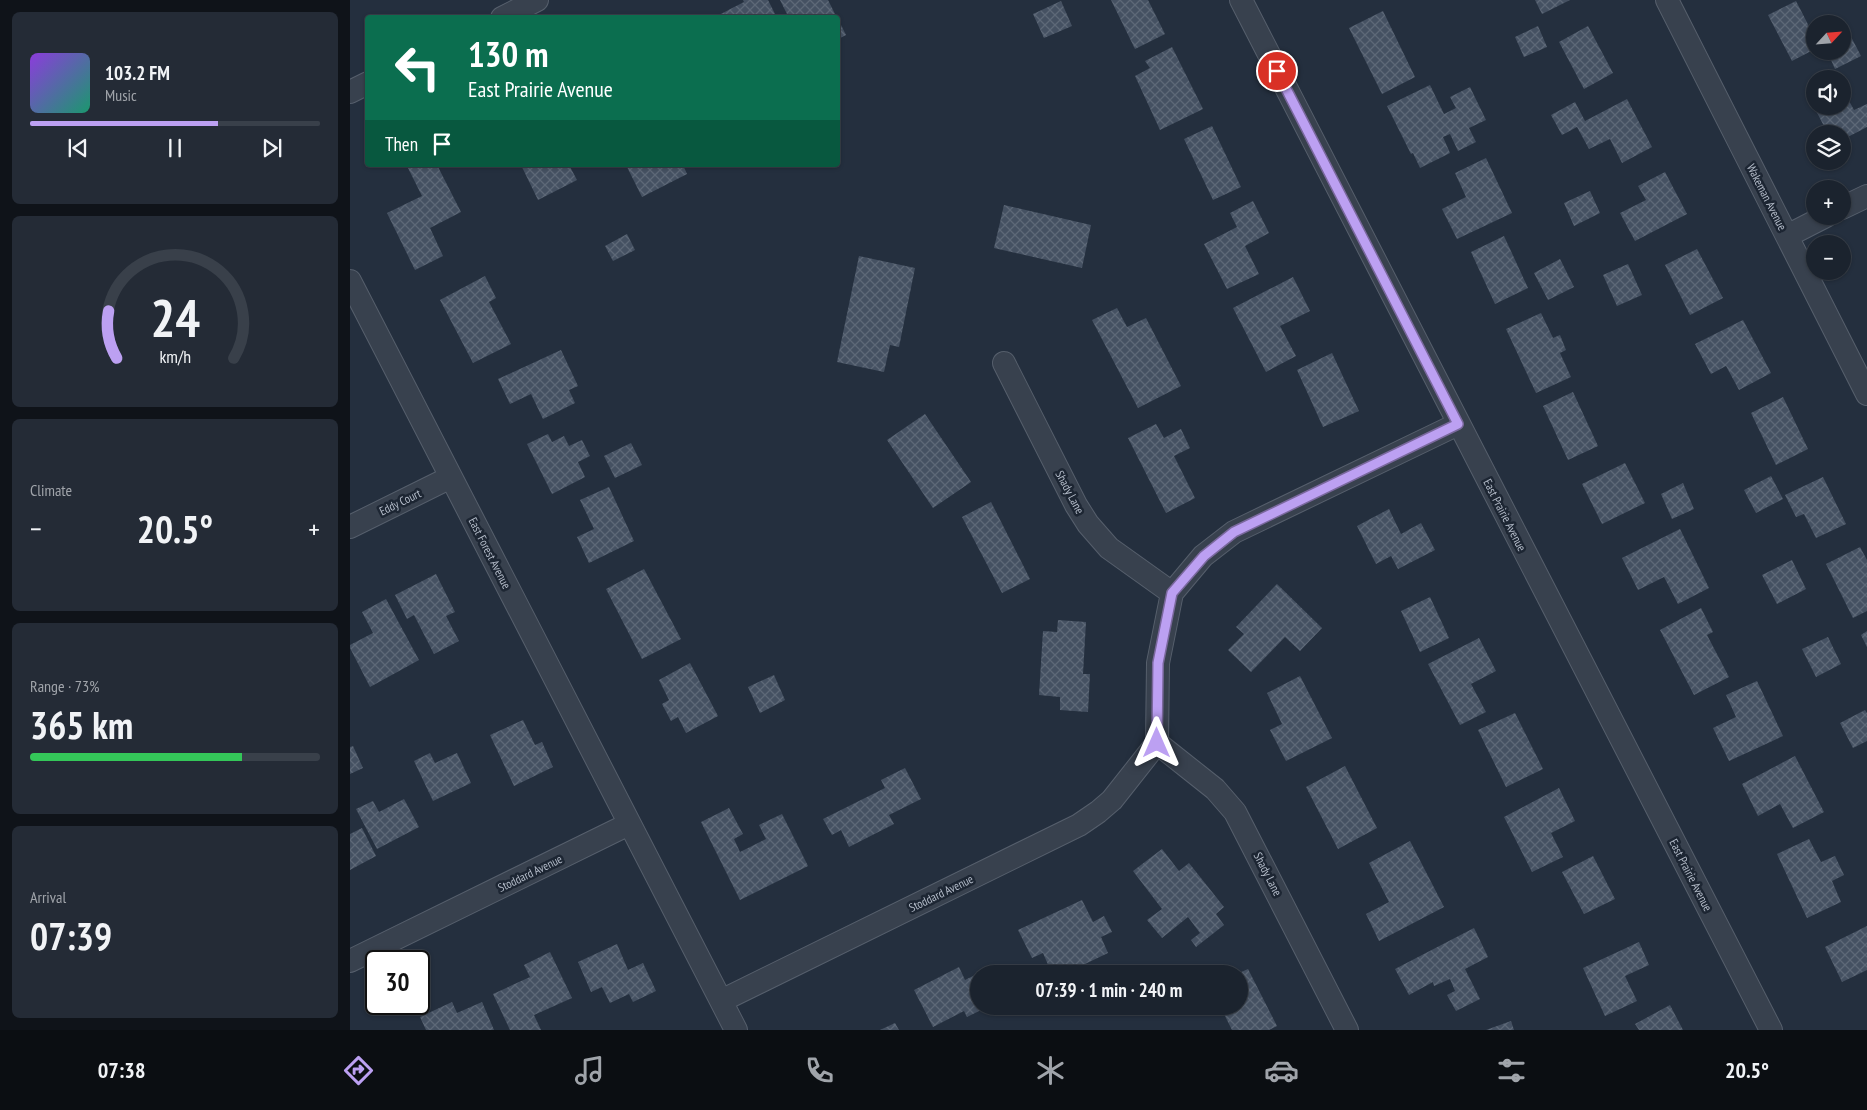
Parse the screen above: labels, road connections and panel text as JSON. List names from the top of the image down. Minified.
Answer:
{"streets":{"street":["Wakeman Avenue","Shady Lane","Eddy Court","East Prairie Avenue","East Forest Avenue","Stoddard Avenue"]},"crossings":[["Shady Lane","Stoddard Avenue"],["Eddy Court","East Forest Avenue"],["East Forest Avenue","Stoddard Avenue"]],"north":"top right","page":{"map_buttons":["+","−"],"turn":["130 m","East Prairie Avenue"],"song":["103.2 FM","Music"],"then":"Then","tile":["Climate",["Range · 73%","365 km"],["Arrival","07:39"]],"heat":["−","20.5°","+"],"limit":"30","trip":"07:39 · 1 min · 240 m","tabs":["07:38","20.5°"],"gauge":["24","km/h"]}}
